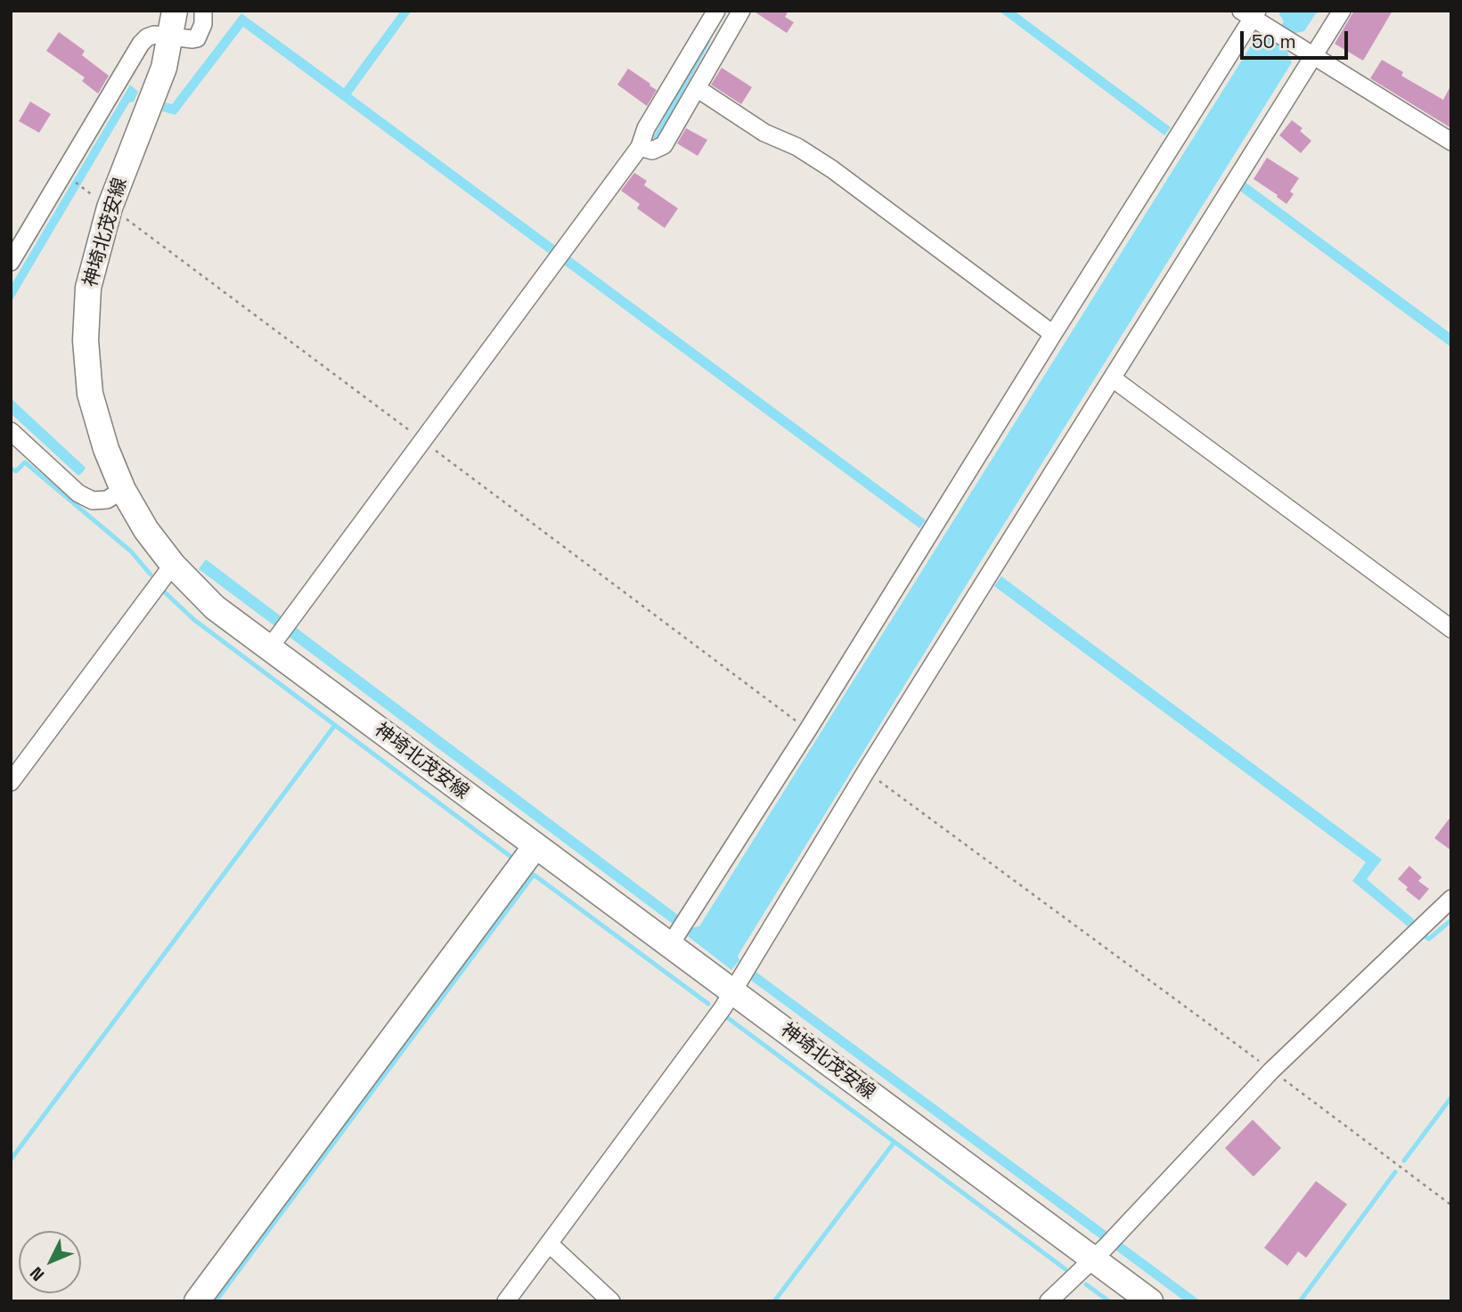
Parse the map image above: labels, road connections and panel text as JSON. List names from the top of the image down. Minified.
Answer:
{"streets":{"main road":["神埼北茂安線"]},"scale_bar":"50 m","north":"bottom left"}
